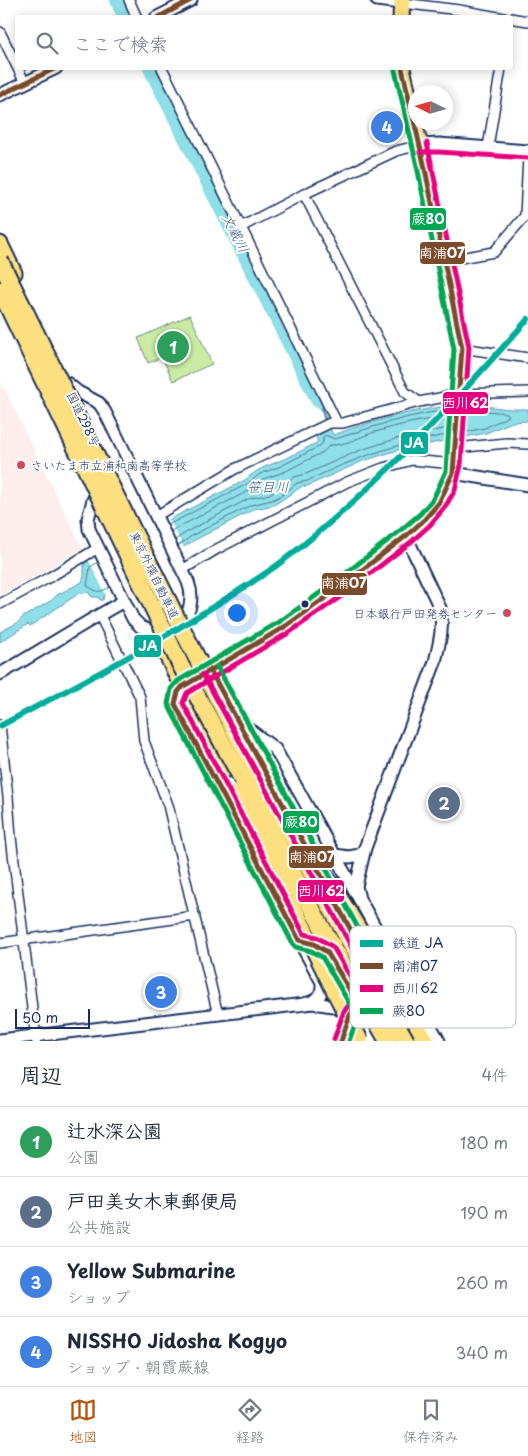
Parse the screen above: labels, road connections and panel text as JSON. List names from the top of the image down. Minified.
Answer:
{"streets":{"highway":["東京外環自動車道"],"main road":["国道298号"]},"water":["文蔵川","笹目川"],"places":["さいたま市立浦和南高等学校","日本銀行戸田発券センター"],"lines":["transit line 南浦07","transit line 蕨80","transit line 西川62","rail line JA"],"legend":["鉄道 JA","南浦07","西川62","蕨80"],"scale_bar":"50 m","north":"left","page":{"search":"ここで検索","pins":["4","1","2","3"],"scale":"50 m","heading":["周辺","4件"],"list":[{"mark":"1","name":"辻水深公園","note":"公園","value":"180 m"},{"mark":"2","name":"戸田美女木東郵便局","note":"公共施設","value":"190 m"},{"mark":"3","name":"Yellow Submarine","note":"ショップ","value":"260 m"},{"mark":"4","name":"NISSHO Jidosha Kogyo","note":"ショップ · 朝霞蕨線","value":"340 m"}],"nav":["地図","経路","保存済み"]}}
